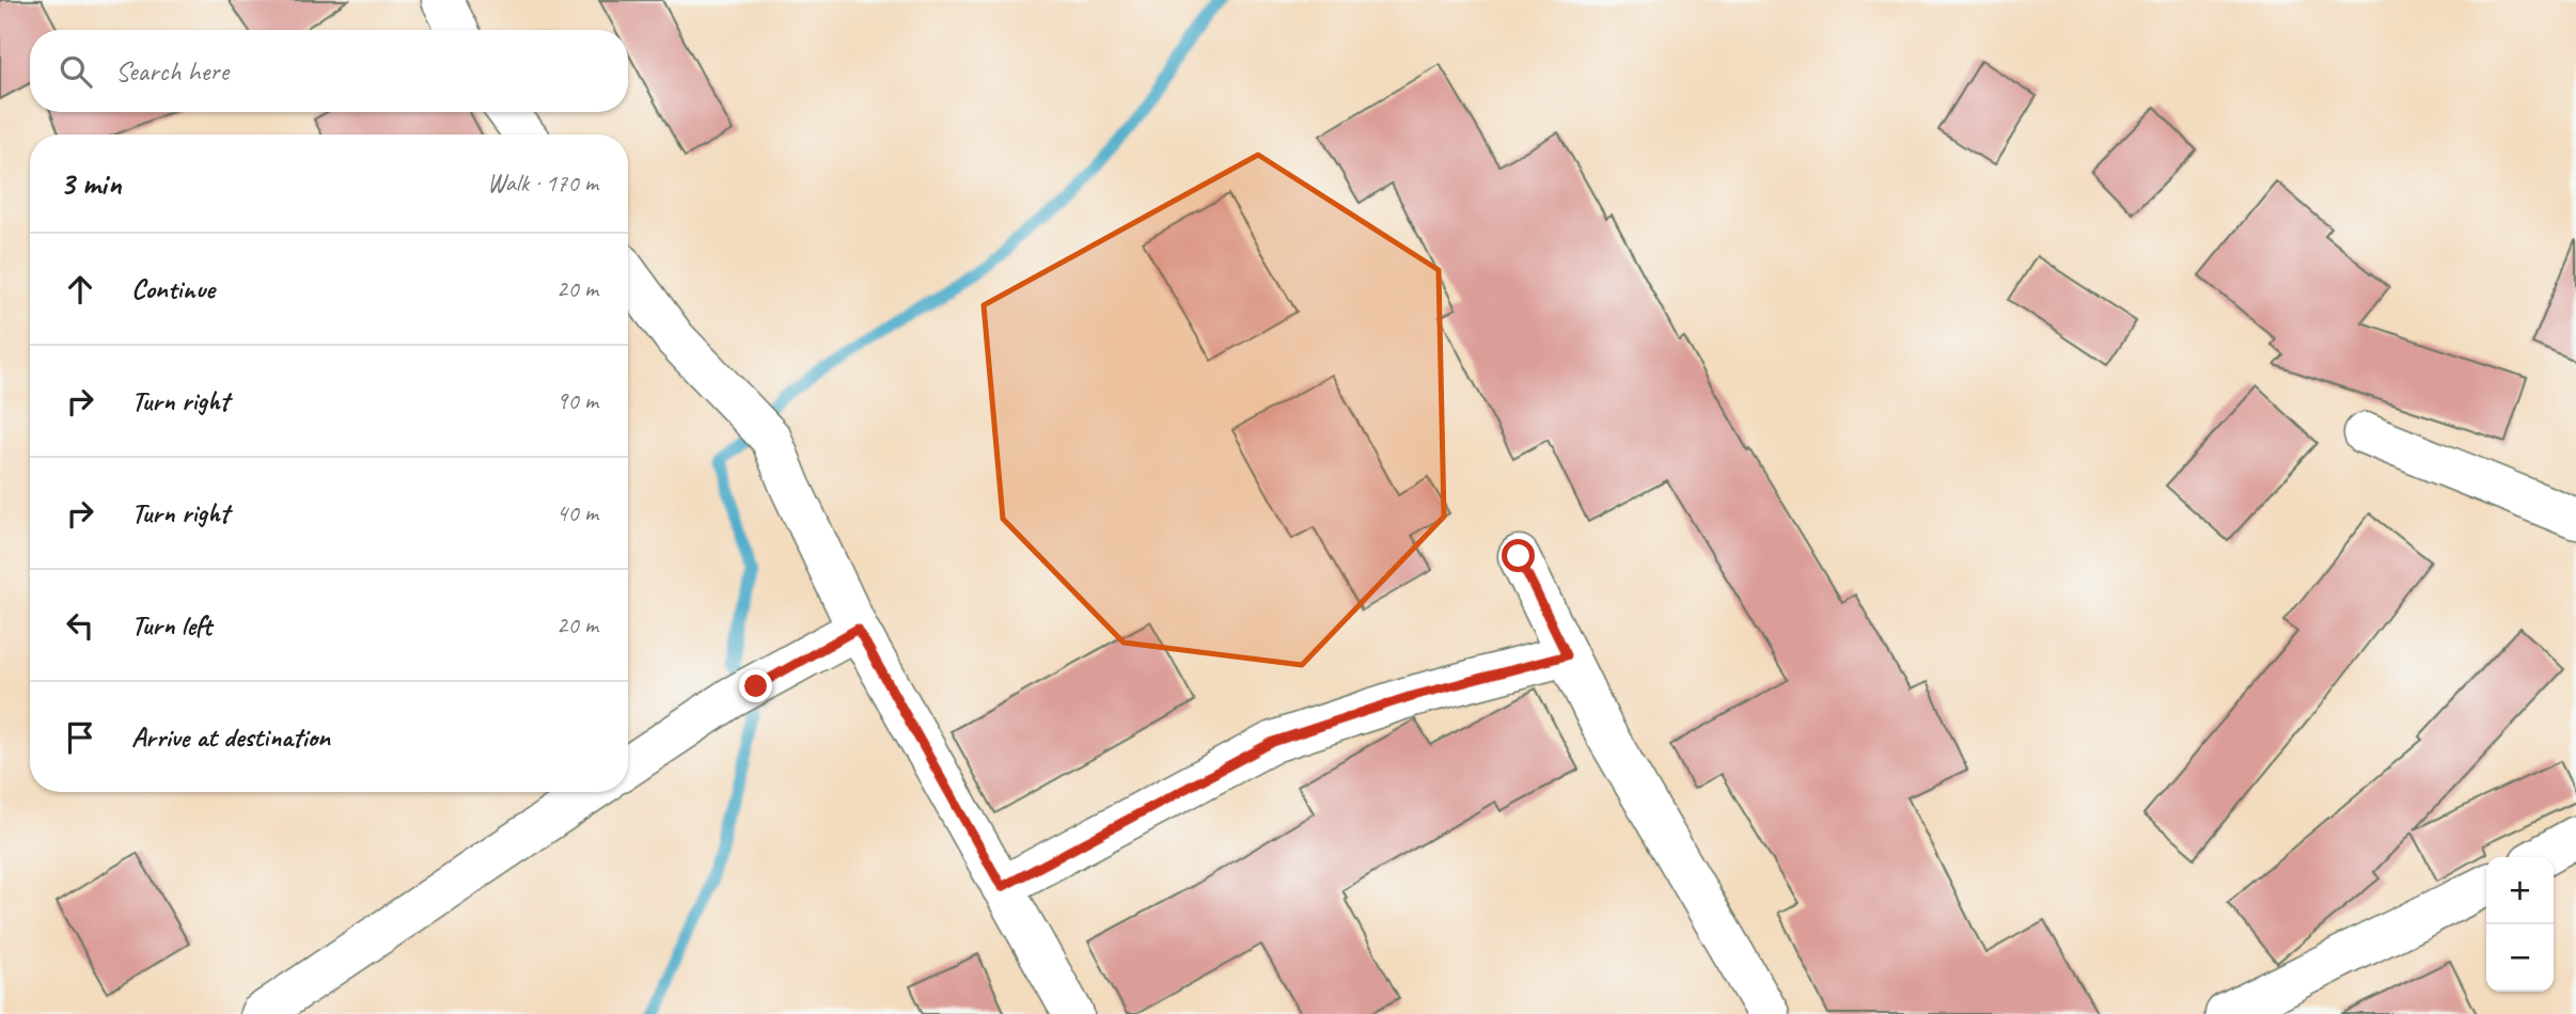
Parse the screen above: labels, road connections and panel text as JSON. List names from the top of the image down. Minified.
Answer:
{"page":{"search":"Search here","heading":["3 min","Walk · 170 m"],"list":[["Continue","20 m"],["Turn right","90 m"],["Turn right","40 m"],["Turn left","20 m"],"Arrive at destination"],"map_buttons":["+","−"]}}
